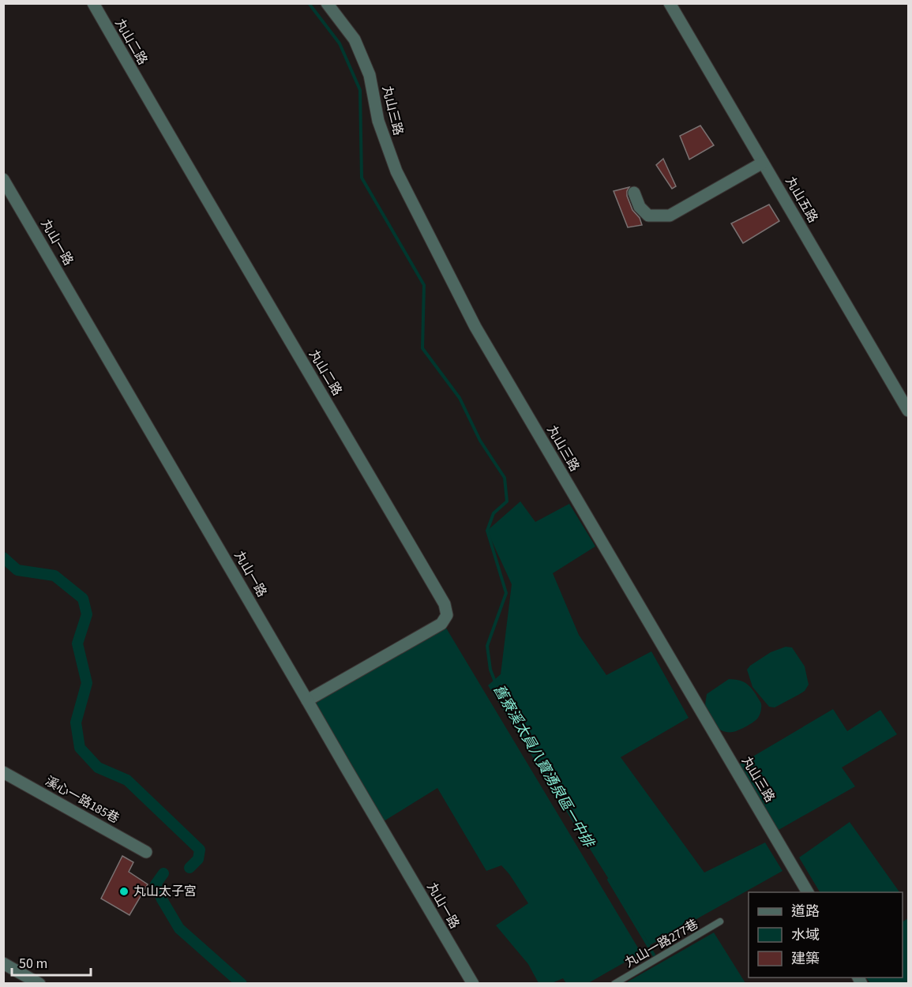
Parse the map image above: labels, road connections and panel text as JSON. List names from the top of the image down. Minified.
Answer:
{"streets":{"street":["丸山二路","丸山三路","丸山五路","丸山一路","溪心一路185巷"],"lane":["丸山一路277巷"]},"crossings":[["丸山二路","丸山一路"]],"water":["舊寮溪太員八寶湧泉區一中排"],"places":["丸山太子宮"],"legend":["道路","水域","建築"],"scale_bar":"50 m"}
